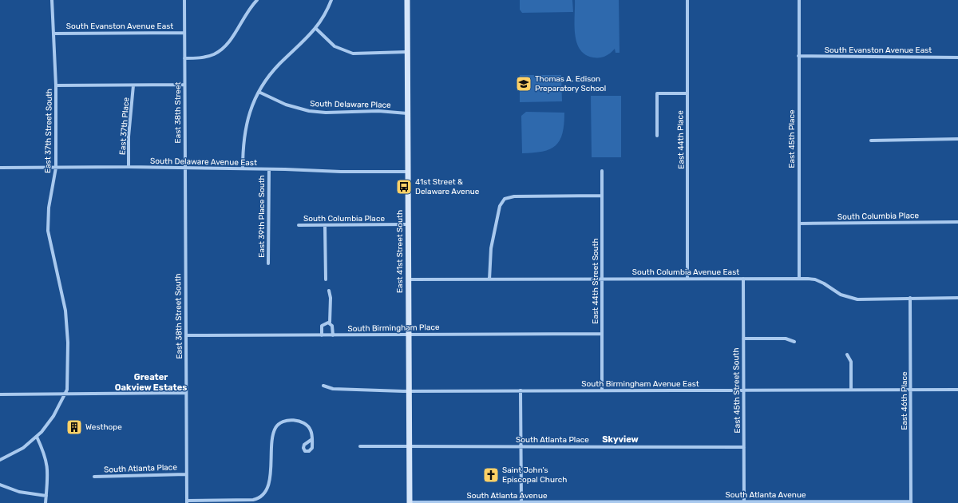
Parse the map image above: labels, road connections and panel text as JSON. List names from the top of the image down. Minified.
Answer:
{"streets":{"main road":["East 41st Street South"],"street":["South Evanston Avenue East","South Delaware Place","East 38th Street","East 37th Place","East 37th Street South","East 45th Place","East 44th Place","South Delaware Avenue East","East 39th Place South","South Columbia Place","South Columbia Avenue East","East 44th Street South","East 38th Street South","South Birmingham Place","South Birmingham Avenue East","East 45th Street South","East 46th Place","South Atlanta Place","South Atlanta Avenue"]},"crossings":[["South Evanston Avenue East","East 38th Street"],["South Evanston Avenue East","East 37th Street South"],["South Evanston Avenue East","East 45th Place"],["South Delaware Place","East 41st Street South"],["East 38th Street","South Delaware Avenue East"],["East 38th Street","East 38th Street South"],["East 37th Place","South Delaware Avenue East"],["East 37th Street South","South Delaware Avenue East"],["East 45th Place","South Columbia Place"],["East 45th Place","South Columbia Avenue East"],["East 44th Place","South Columbia Avenue East"],["South Delaware Avenue East","East 39th Place South"],["South Delaware Avenue East","East 41st Street South"],["South Columbia Place","East 41st Street South"],["East 41st Street South","South Columbia Avenue East"],["East 41st Street South","South Birmingham Place"],["East 41st Street South","South Birmingham Avenue East"],["East 41st Street South","South Atlanta Place"],["East 41st Street South","South Atlanta Avenue"],["South Columbia Avenue East","East 44th Street South"],["South Columbia Avenue East","East 45th Street South"],["South Columbia Avenue East","East 46th Place"],["East 44th Street South","South Birmingham Place"],["East 44th Street South","South Birmingham Avenue East"],["East 38th Street South","South Birmingham Place"],["East 38th Street South","South Atlanta Place"],["South Birmingham Avenue East","East 45th Street South"],["South Birmingham Avenue East","East 46th Place"],["East 45th Street South","South Atlanta Place"],["East 45th Street South","South Atlanta Avenue"],["East 46th Place","South Atlanta Avenue"]],"districts":["Greater Oakview Estates","Skyview"],"places":{"school or university":["Thomas A. Edison Preparatory School"],"bus stop":["41st Street & Delaware Avenue"],"building":["Westhope"],"church":["Saint John's Episcopal Church"]}}
